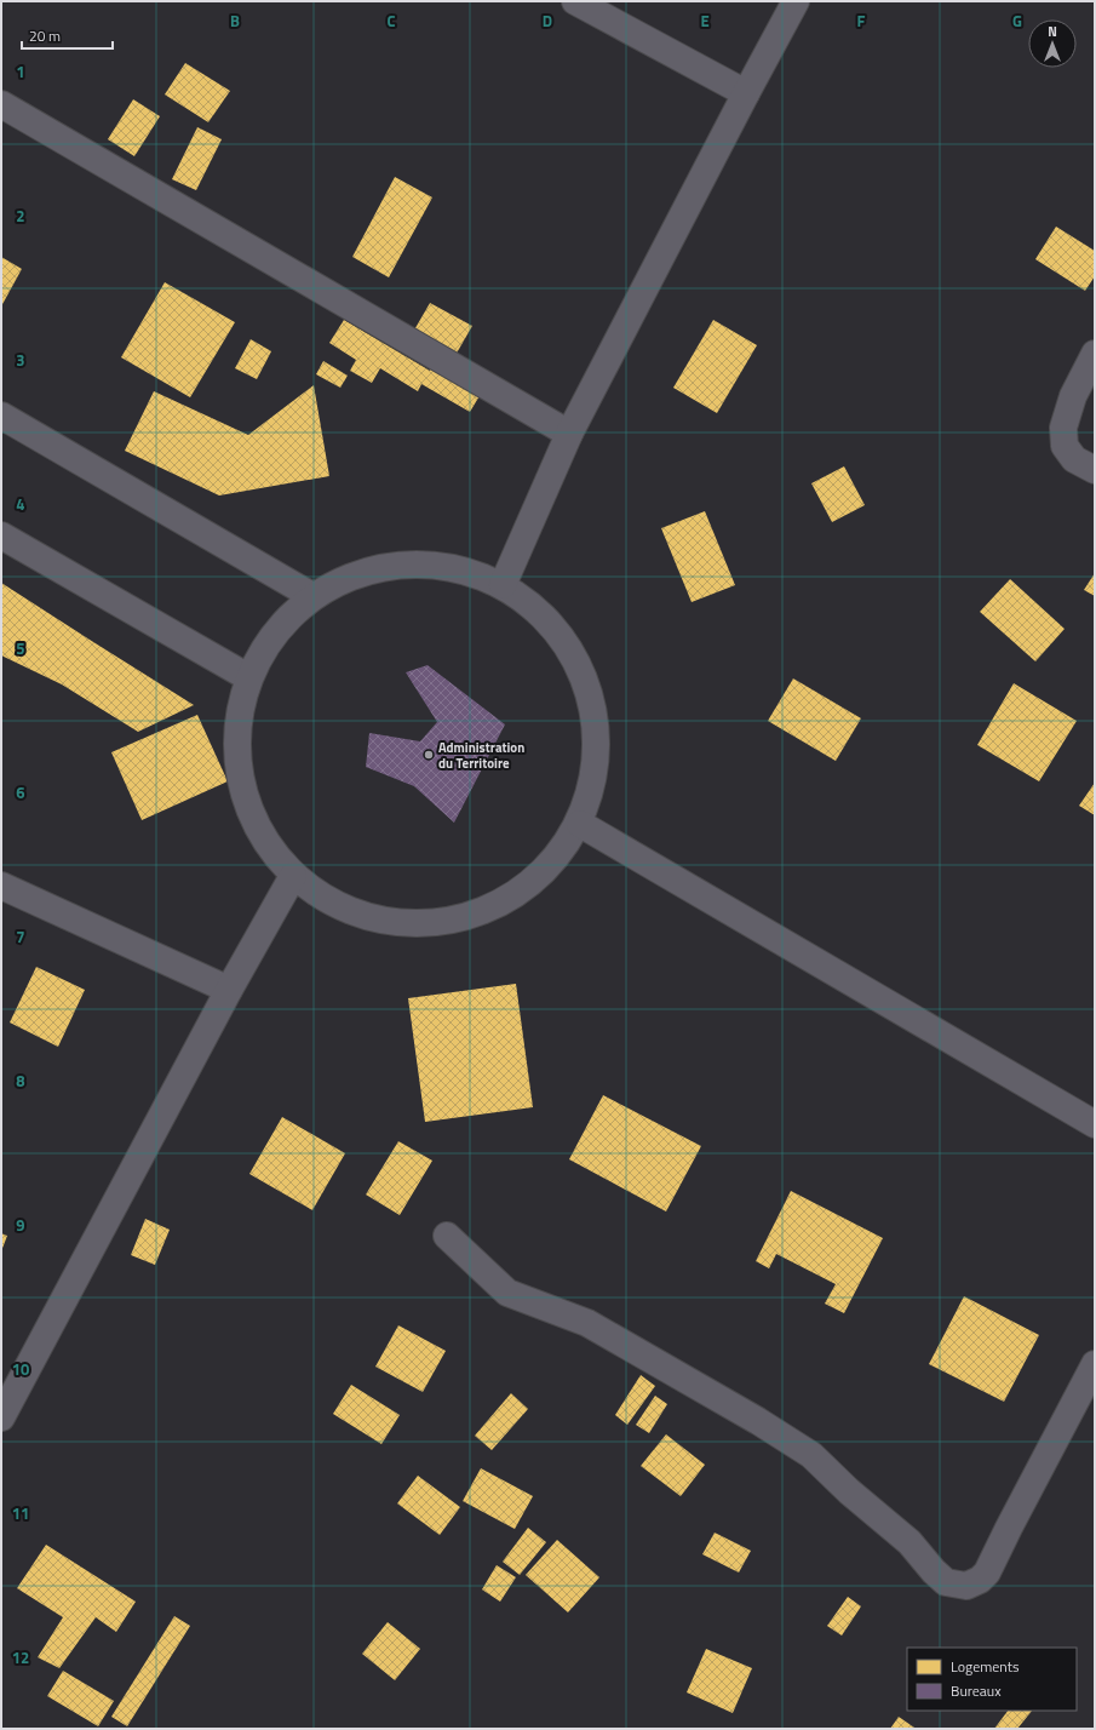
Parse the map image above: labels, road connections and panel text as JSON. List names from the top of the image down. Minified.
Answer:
{"places":["Administration du Territoire"],"legend":["Logements","Bureaux"],"scale_bar":"20 m","north":"top","grid":{"columns":["B","C","D","E","F","G"],"rows":["1","2","3","4","5","6","7","8","9","10","11","12"]}}
